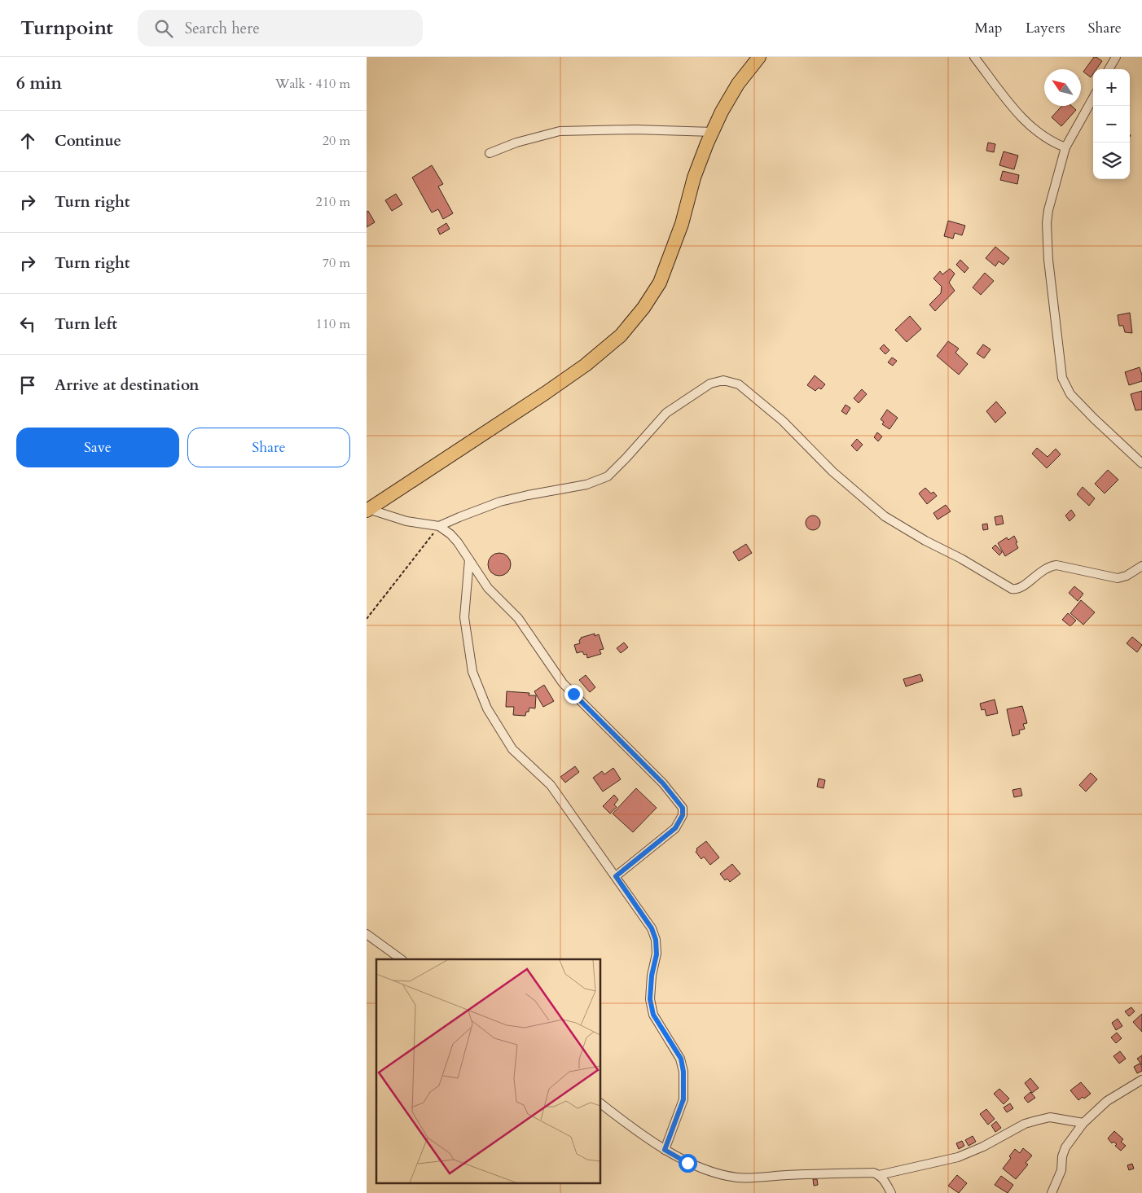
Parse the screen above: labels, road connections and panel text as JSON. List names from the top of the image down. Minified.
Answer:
{"north":"top left","page":{"header":"Turnpoint","search":"Search here","nav":["Map","Layers","Share"],"heading":["6 min","Walk · 410 m"],"map_buttons":["+","−"],"list":[["Continue","20 m"],["Turn right","210 m"],["Turn right","70 m"],["Turn left","110 m"],"Arrive at destination"],"buttons":["Save","Share"]}}
